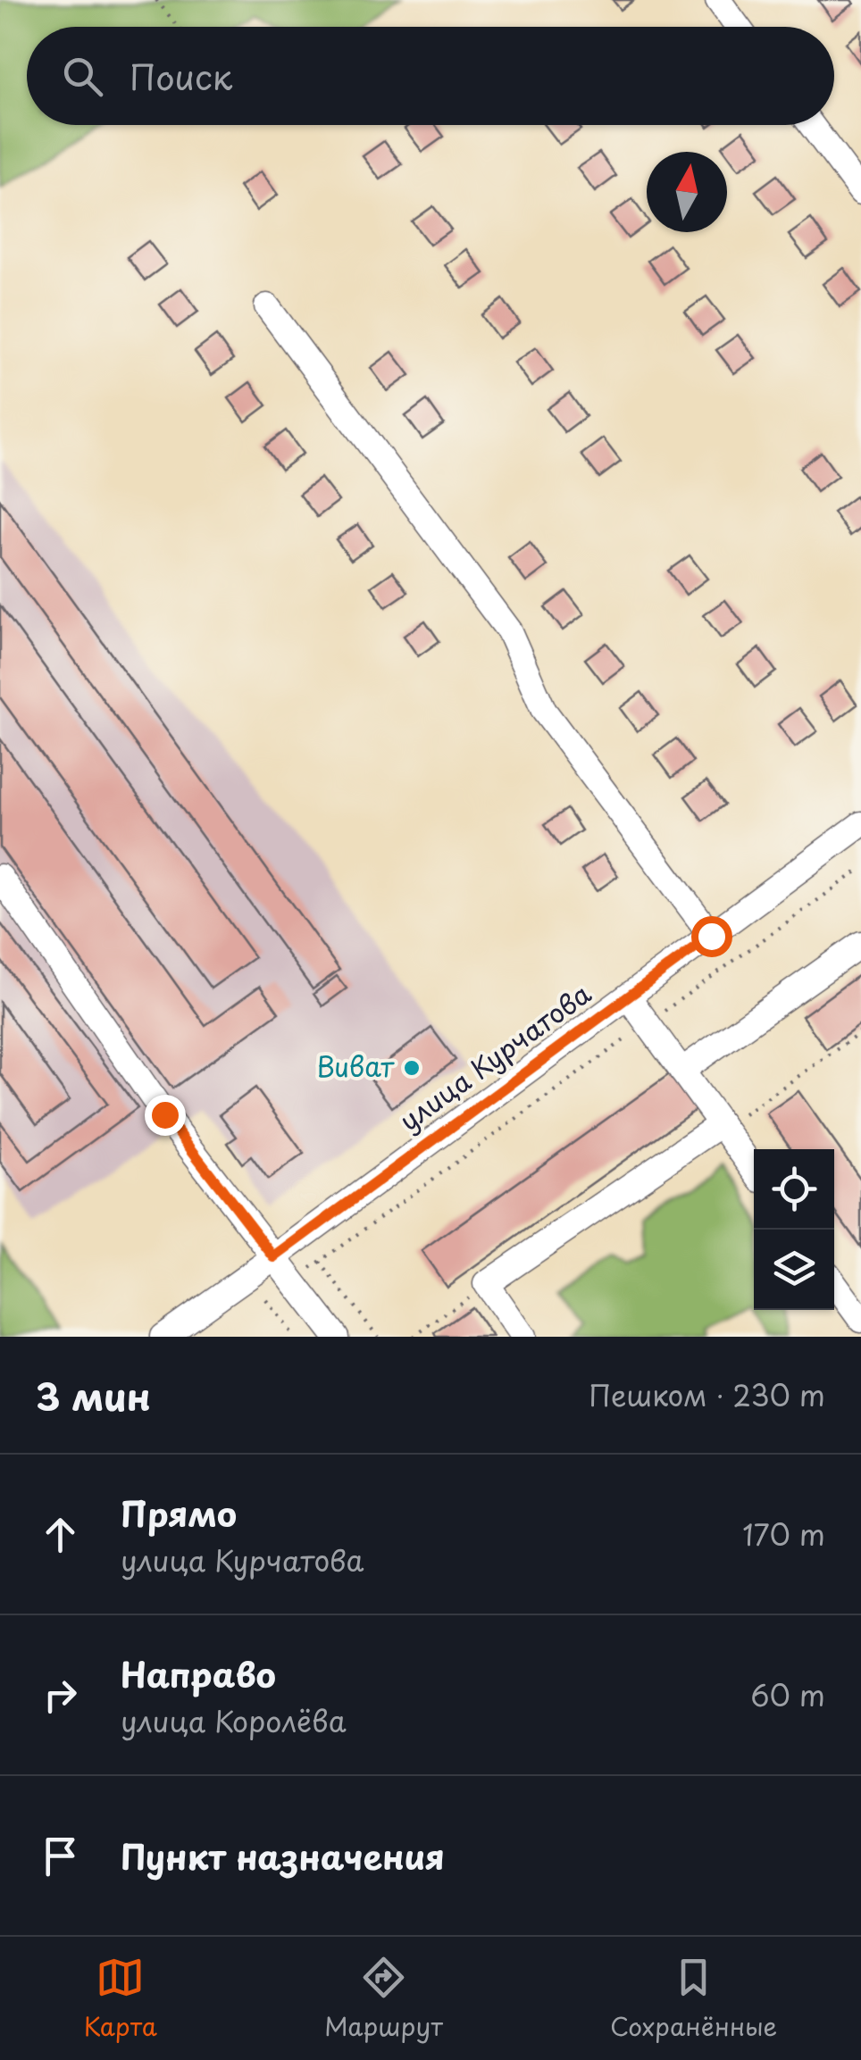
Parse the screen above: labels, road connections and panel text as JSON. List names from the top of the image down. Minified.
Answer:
{"streets":{"street":["улица Курчатова"]},"places":["Виват"],"north":"top","page":{"search":"Поиск","heading":["3 мин","Пешком · 230 m"],"list":[["Прямо","улица Курчатова","170 m"],["Направо","улица Королёва","60 m"],"Пункт назначения"],"nav":["Карта","Маршрут","Сохранённые"]}}
